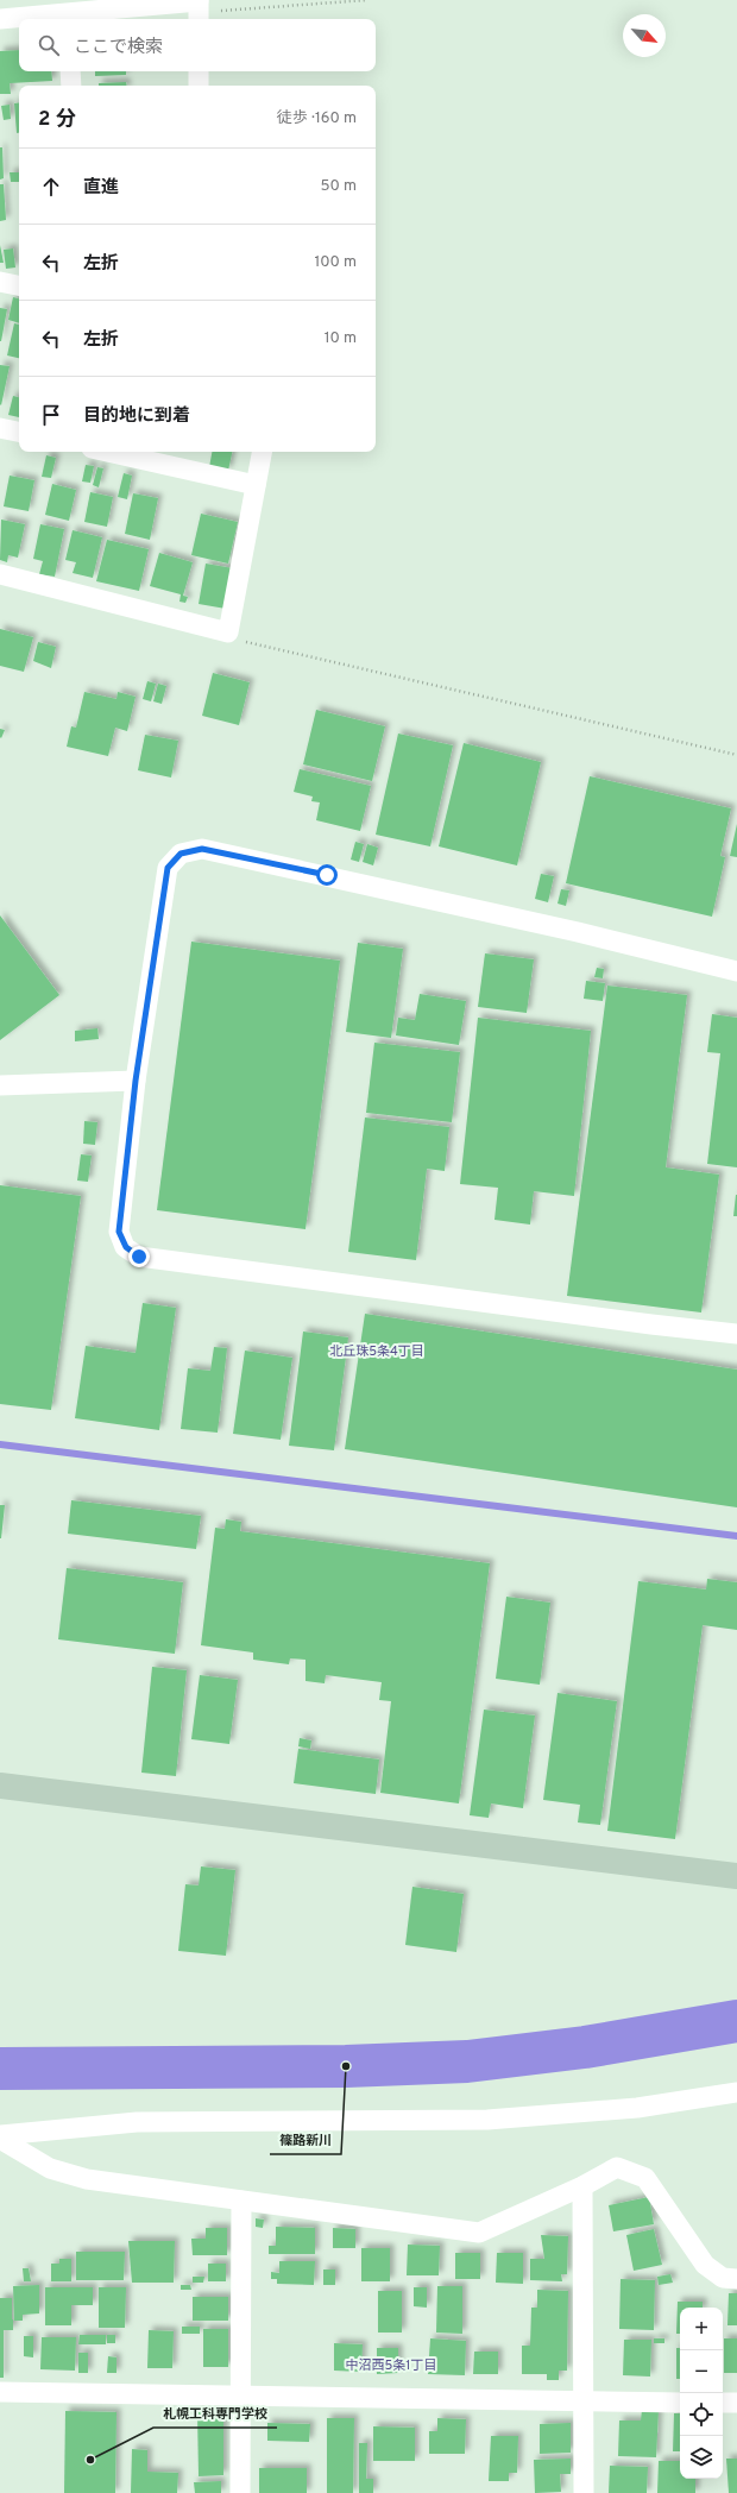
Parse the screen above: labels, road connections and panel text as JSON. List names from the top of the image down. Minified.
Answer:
{"districts":["北丘珠5条4丁目","中沼西5条1丁目"],"places":["篠路新川","札幌工科専門学校"],"north":"bottom right","page":{"search":"ここで検索","heading":["2 分","徒歩 · 160 m"],"list":[["直進","50 m"],["左折","100 m"],["左折","10 m"],"目的地に到着"],"map_buttons":["+","−"]}}
